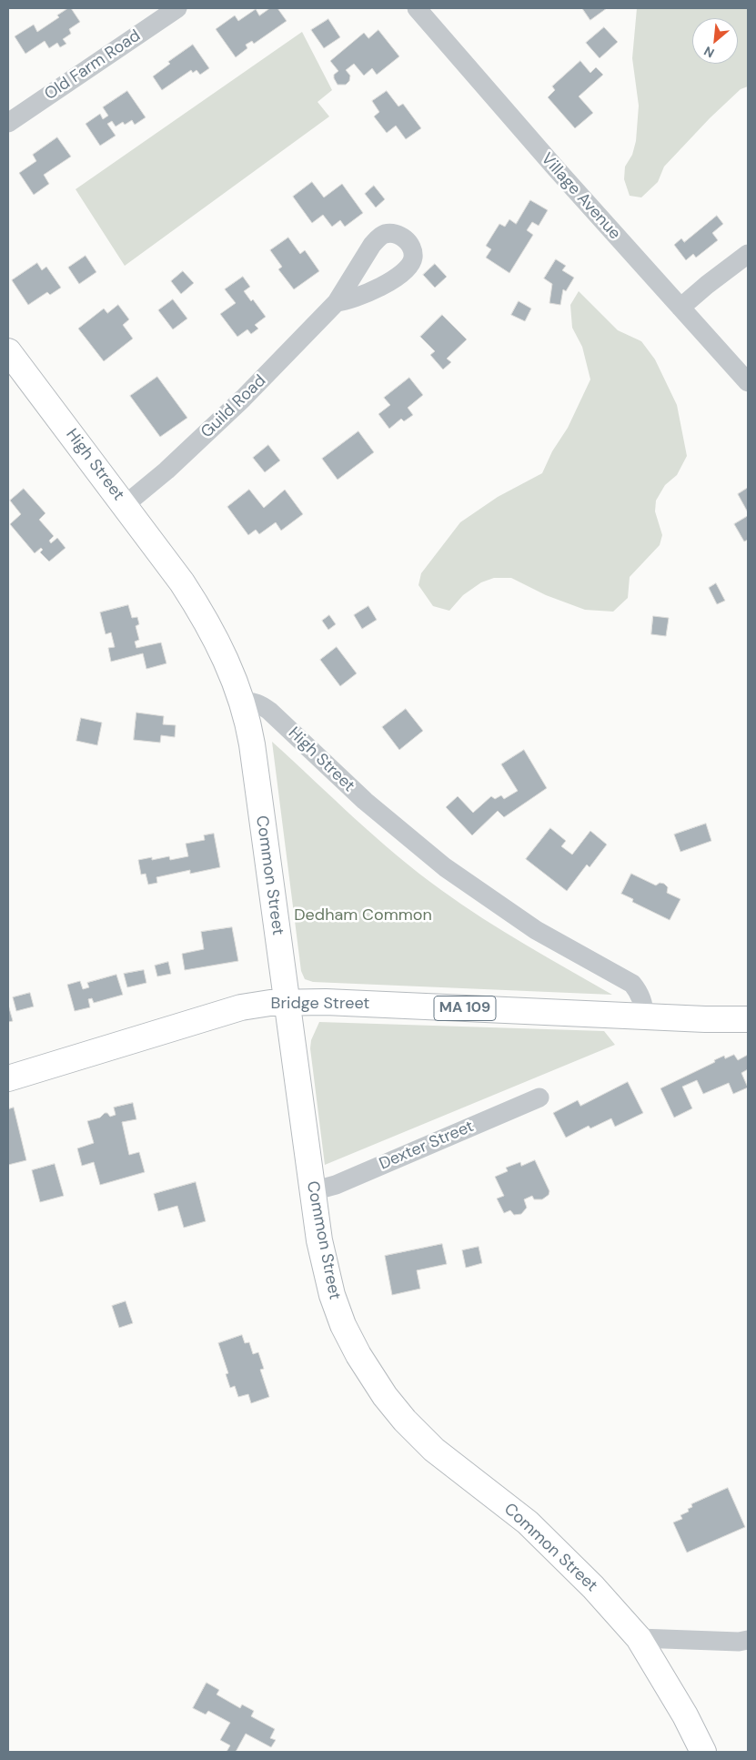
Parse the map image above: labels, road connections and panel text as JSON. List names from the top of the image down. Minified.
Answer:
{"streets":{"main road":["High Street","Common Street","Bridge Street","MA 109"],"street":["Old Farm Road","Village Avenue","Guild Road","Dexter Street"]},"crossings":[["Guild Road","High Street"],["High Street","Common Street"],["High Street","Bridge Street"],["High Street","MA 109"],["Common Street","Bridge Street"],["Common Street","Dexter Street"],["Bridge Street","MA 109"]],"parks":["Dedham Common"],"north":"bottom left"}
